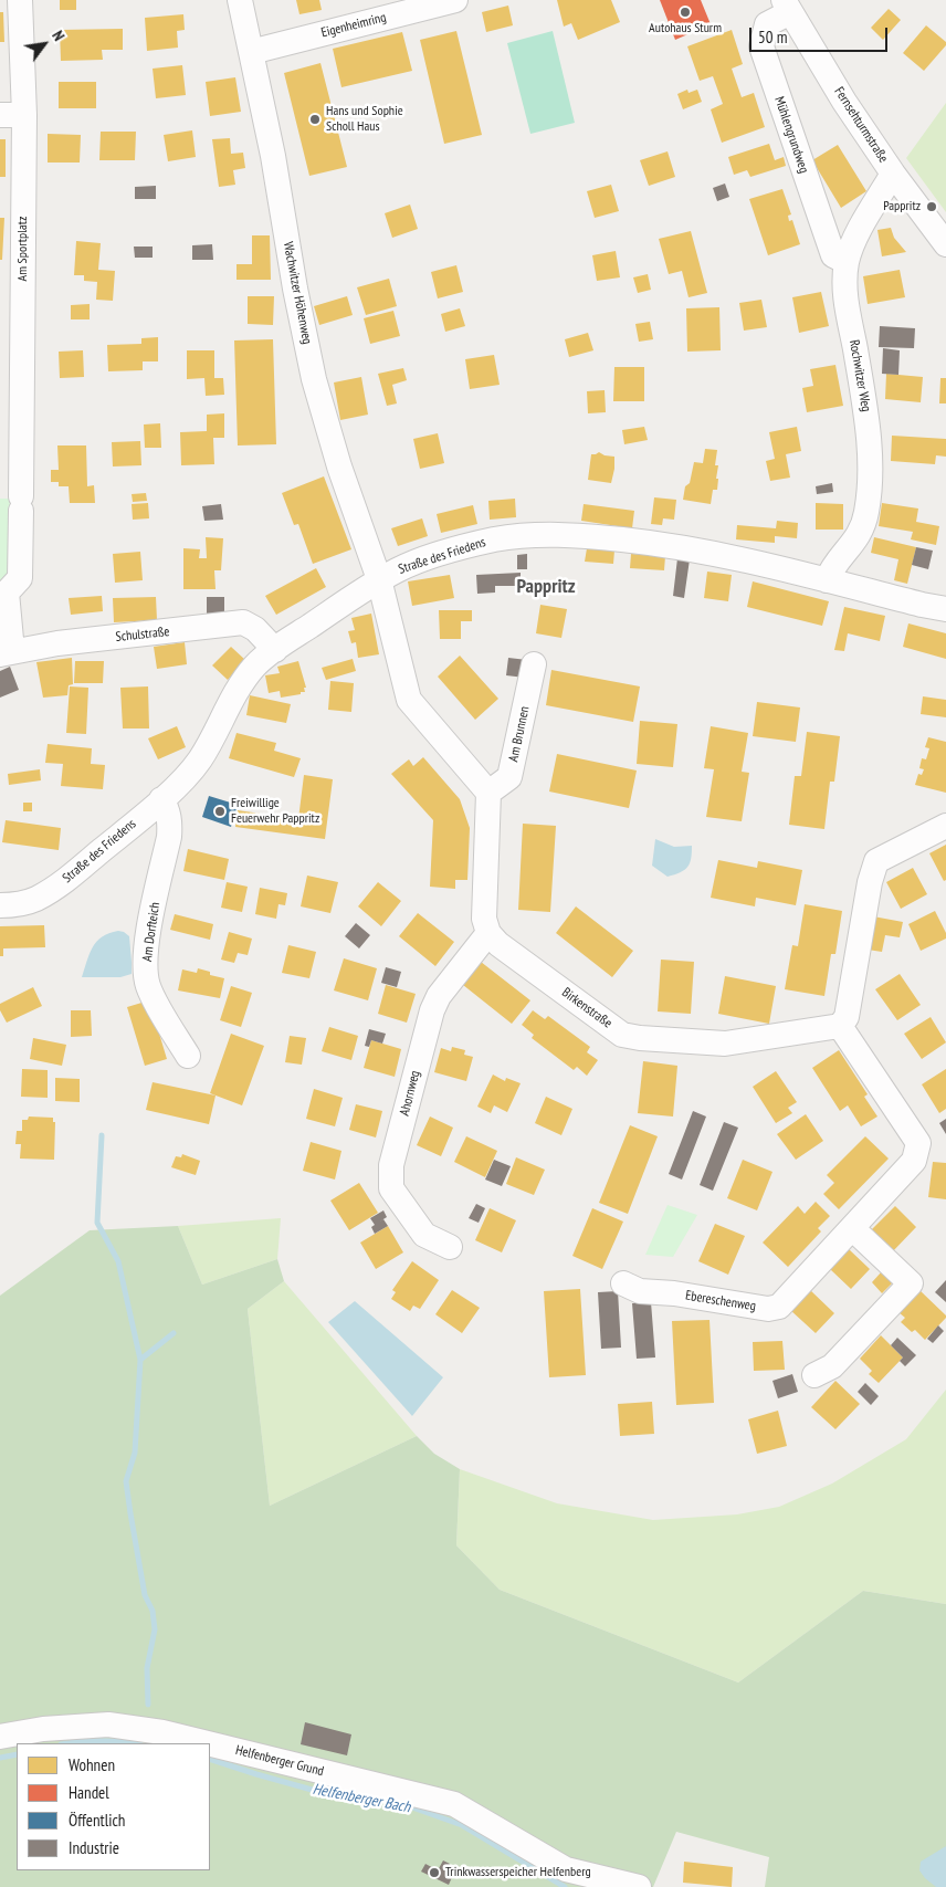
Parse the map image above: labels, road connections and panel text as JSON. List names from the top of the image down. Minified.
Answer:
{"streets":{"street":["Eigenheimring","Fernsehturmstraße","Mühlengrundweg","Am Sportplatz","Wachwitzer Höhenweg","Rochwitzer Weg","Straße des Friedens","Schulstraße","Am Brunnen","Am Dorfteich","Birkenstraße","Ahornweg","Ebereschenweg","Helfenberger Grund"]},"crossings":[["Eigenheimring","Wachwitzer Höhenweg"],["Fernsehturmstraße","Mühlengrundweg"],["Fernsehturmstraße","Rochwitzer Weg"],["Mühlengrundweg","Rochwitzer Weg"],["Am Sportplatz","Schulstraße"],["Wachwitzer Höhenweg","Straße des Friedens"],["Rochwitzer Weg","Straße des Friedens"],["Straße des Friedens","Schulstraße"],["Straße des Friedens","Am Dorfteich"],["Birkenstraße","Ahornweg"],["Birkenstraße","Ebereschenweg"]],"districts":["Pappritz"],"water":["Helfenberger Bach"],"places":["Autohaus Sturm","Hans und Sophie Scholl Haus","Pappritz","Freiwillige Feuerwehr Pappritz","Trinkwasserspeicher Helfenberg"],"legend":["Wohnen","Handel","Öffentlich","Industrie"],"scale_bar":"50 m","north":"top right"}
